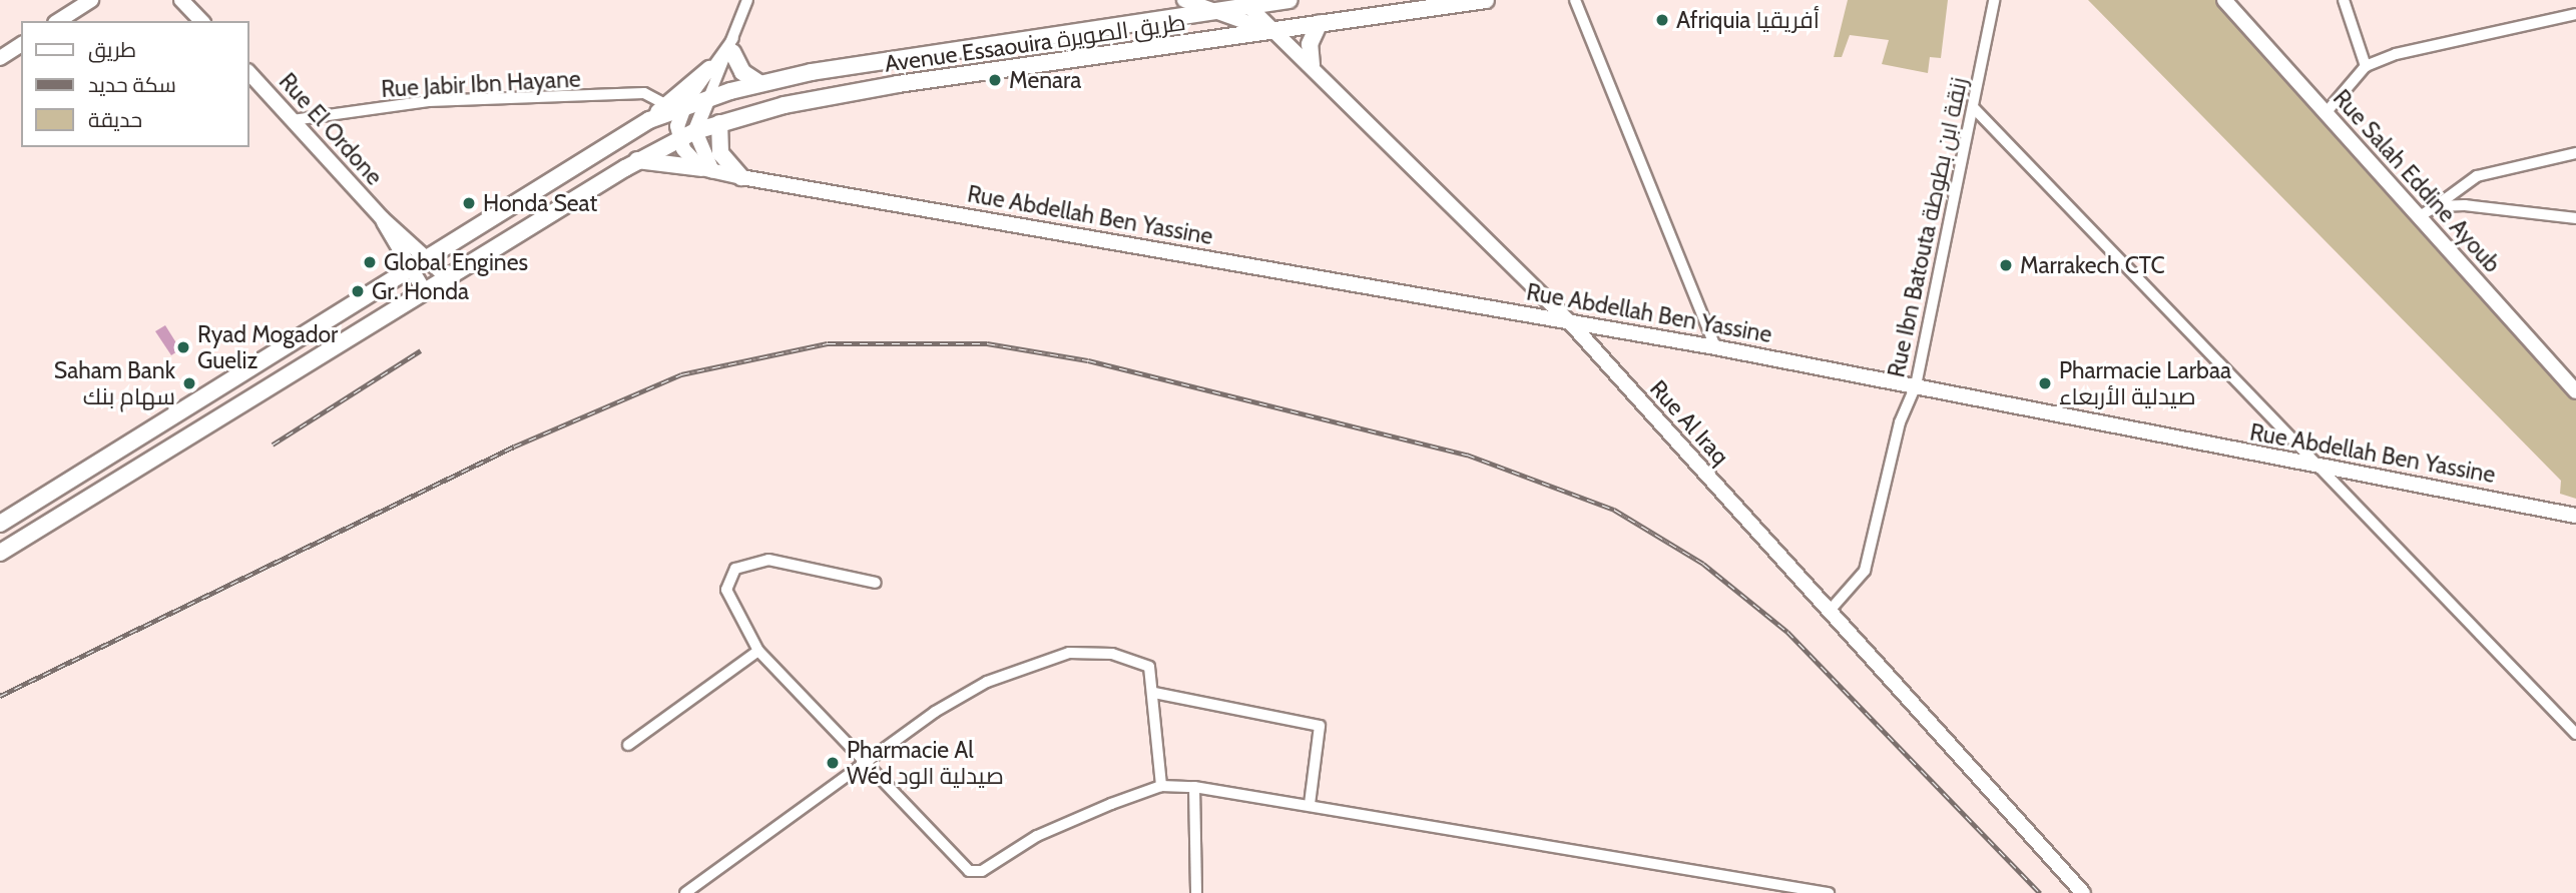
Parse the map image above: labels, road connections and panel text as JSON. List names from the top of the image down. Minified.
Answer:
{"streets":{"main road":["Avenue Essaouira طريق الصويرة"],"street":["Rue Jabir Ibn Hayane","Rue El Ordone","Rue Salah Eddine Ayoub","Rue Abdellah Ben Yassine","Rue Ibn Batouta زنقة ابن بطوطة","Rue Al Iraq"]},"crossings":[["Avenue Essaouira طريق الصويرة","Rue El Ordone"],["Avenue Essaouira طريق الصويرة","Rue Al Iraq"],["Rue Jabir Ibn Hayane","Rue El Ordone"],["Rue Abdellah Ben Yassine","Rue Ibn Batouta زنقة ابن بطوطة"],["Rue Abdellah Ben Yassine","Rue Al Iraq"],["Rue Ibn Batouta زنقة ابن بطوطة","Rue Al Iraq"]],"places":["Afriquia أفريقيا","Menara","Honda Seat","Global Engines","Marrakech CTC","Gr. Honda","Ryad Mogador Gueliz","Saham Bank سهام بنك","Pharmacie Larbaa صيدلية الأربعاء","Pharmacie Al Wéd صيدلية الود"],"legend":["طريق","سكة حديد","حديقة"]}
